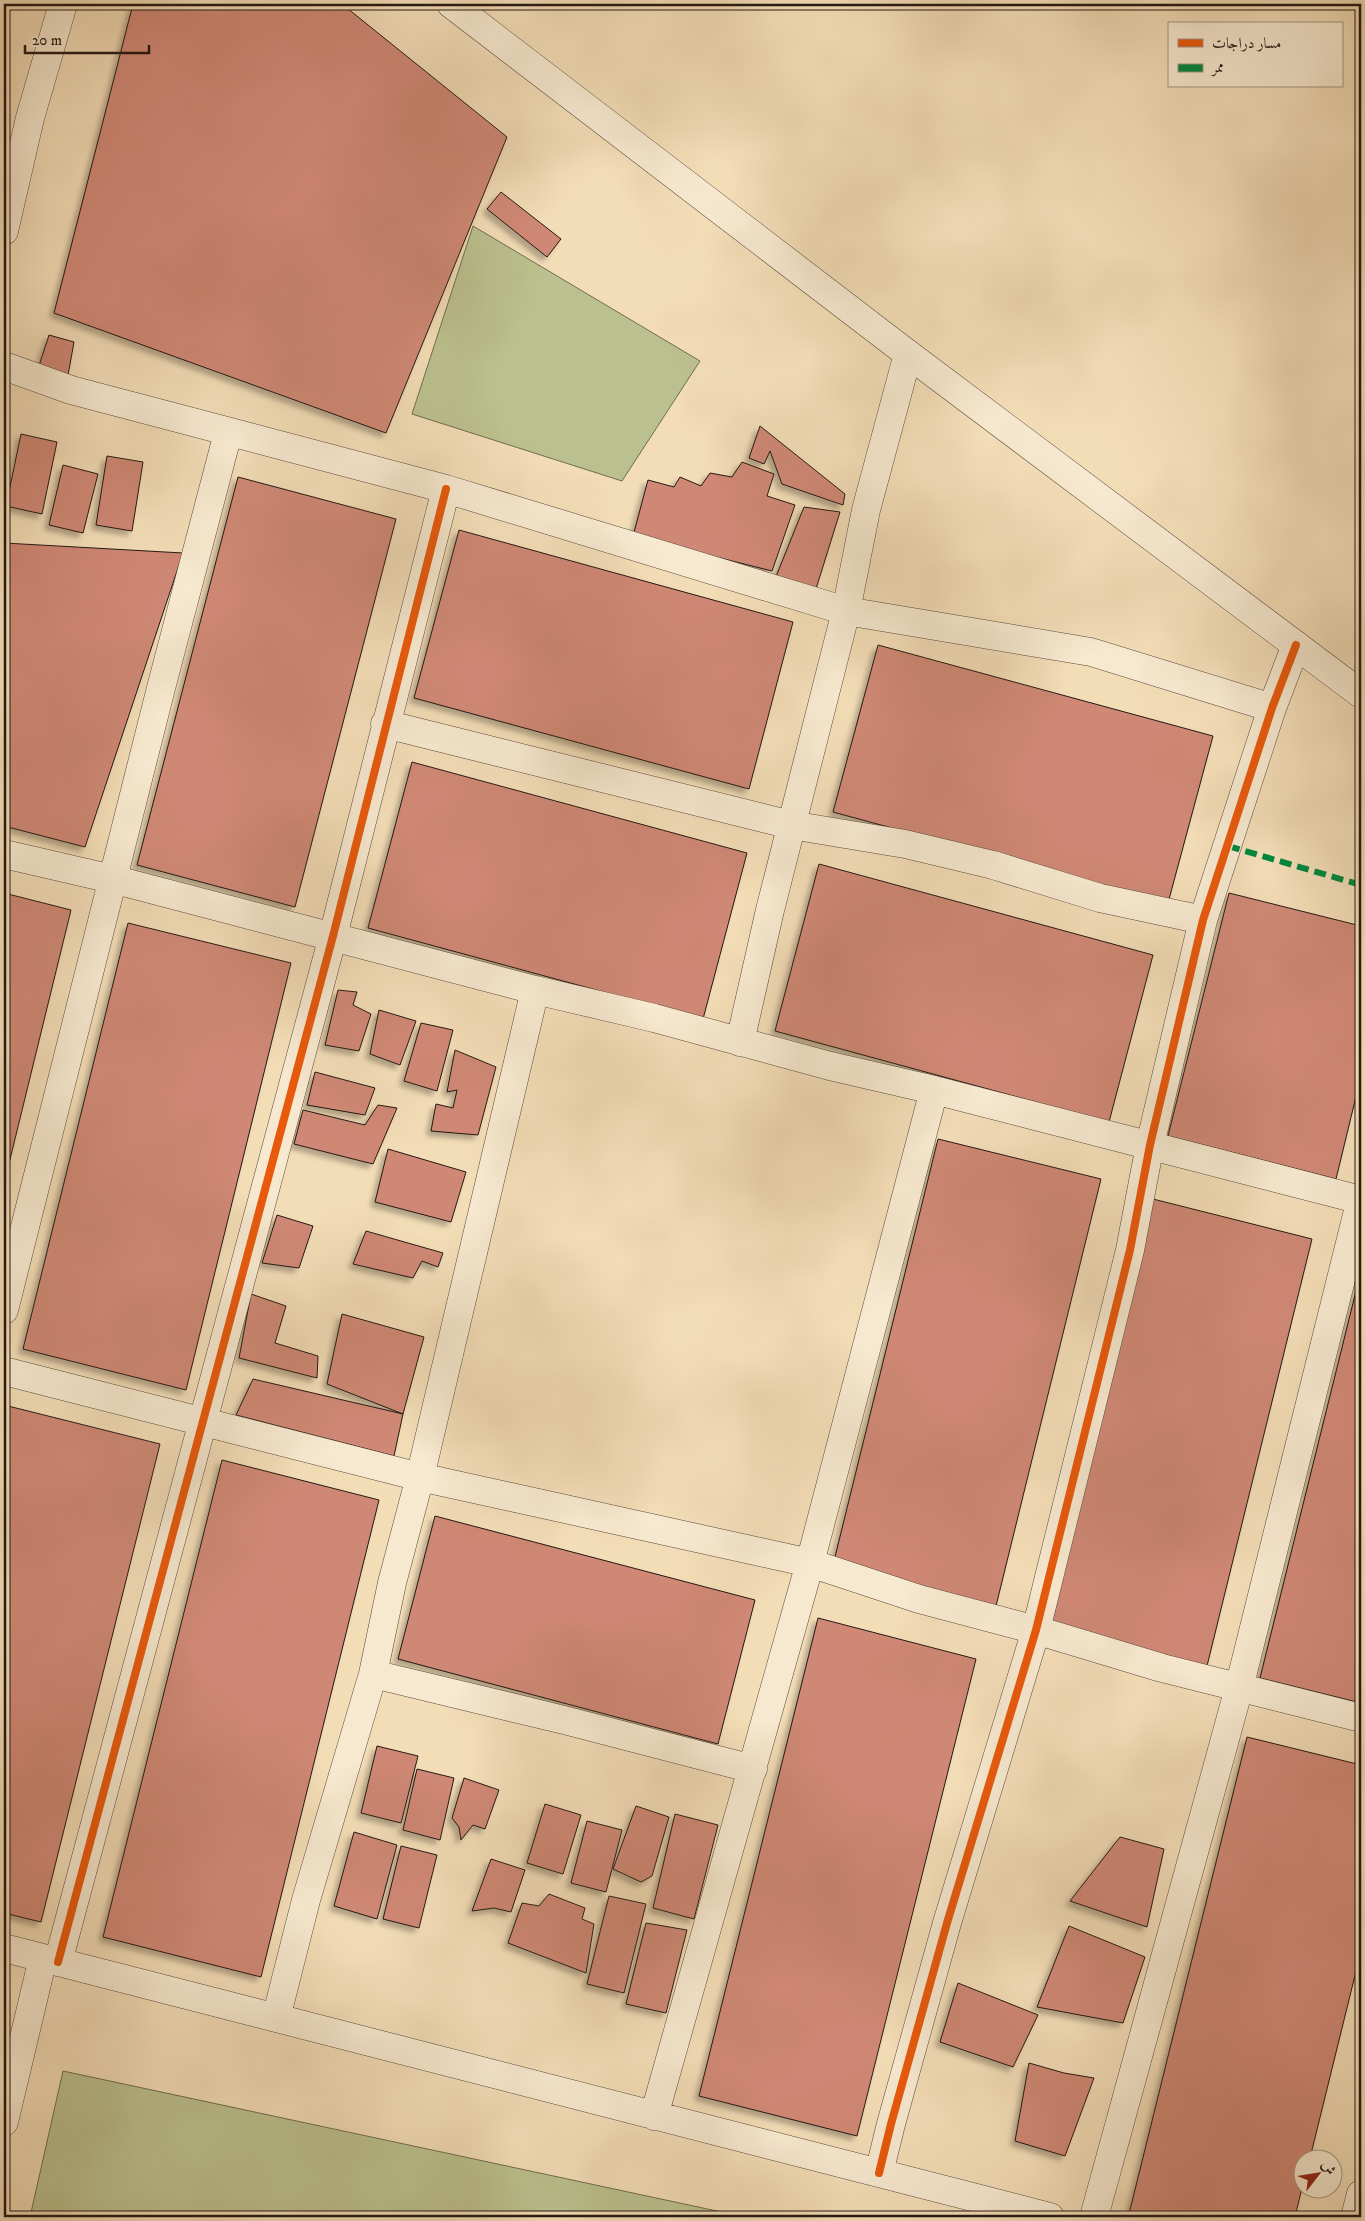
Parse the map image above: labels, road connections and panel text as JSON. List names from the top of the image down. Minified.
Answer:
{"legend":["مسار دراجات","ممر"],"scale_bar":"20 m","north":"top right"}
